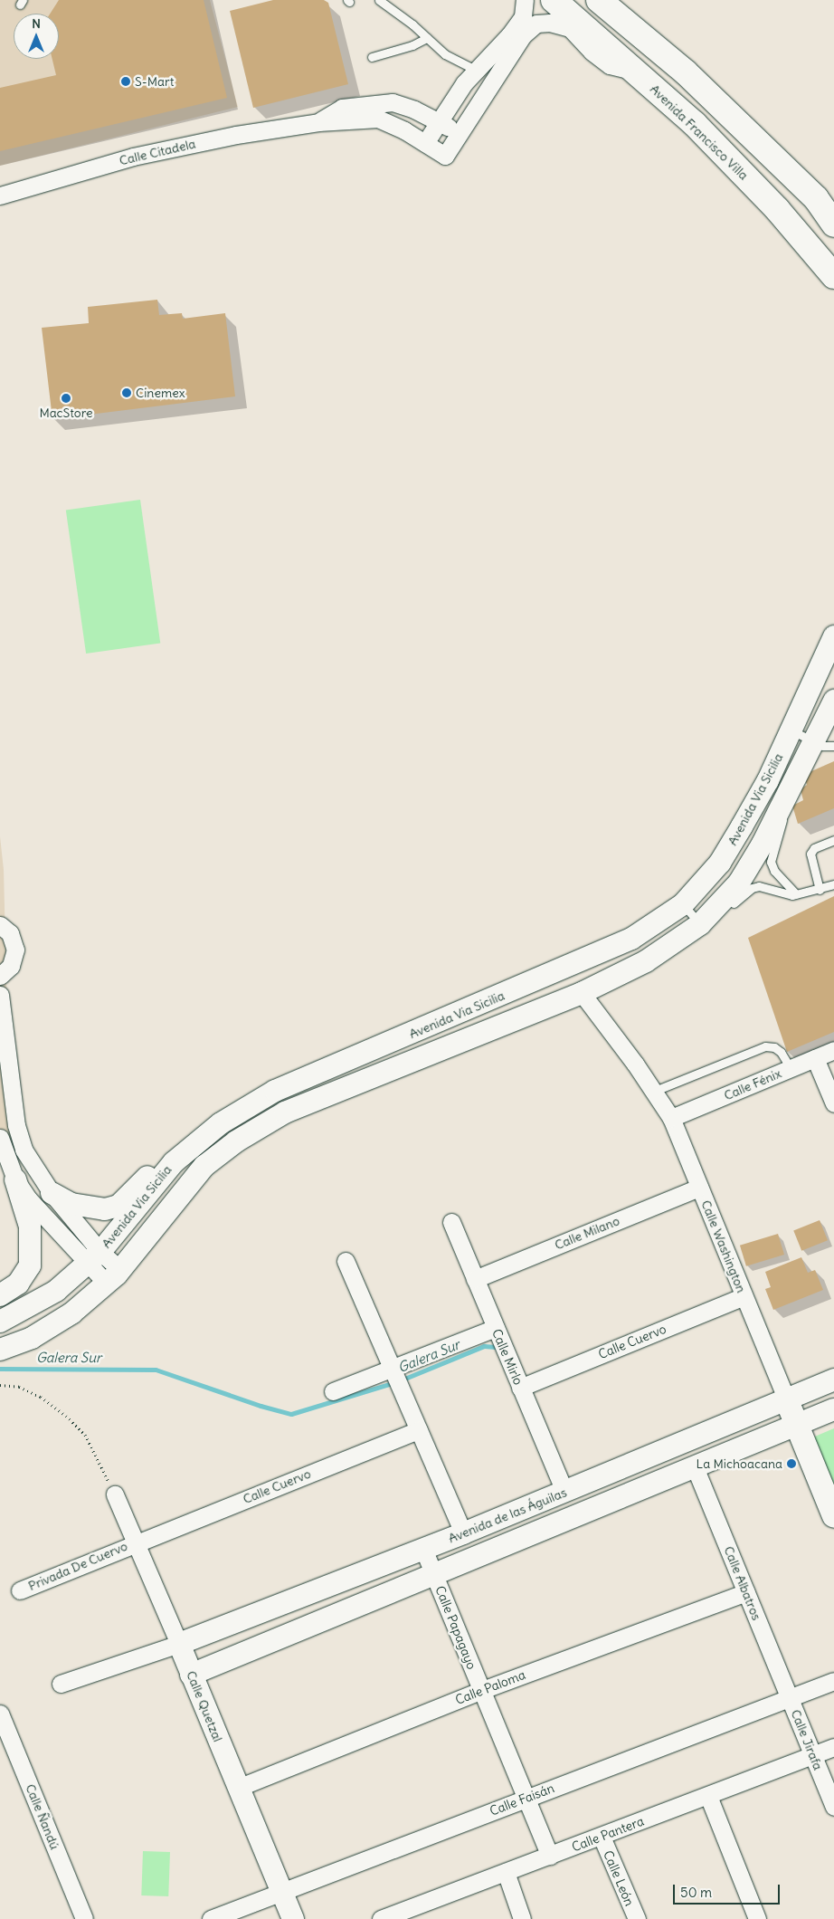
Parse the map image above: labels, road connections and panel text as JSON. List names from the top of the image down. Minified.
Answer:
{"streets":{"main road":["Avenida Francisco Villa","Calle Washington"],"street":["Calle Citadela","Avenida Via Sicilia","Calle Fénix","Calle Milano","Calle Cuervo","Calle Mirlo","Avenida de las Águilas","Privada De Cuervo","Calle Albatros","Calle Papagayo","Calle Paloma","Calle Quetzal","Calle Jirafa","Calle Faisán","Calle Ñandú","Calle Pantera","Calle León"]},"crossings":[["Avenida Via Sicilia","Calle Washington"],["Calle Fénix","Calle Washington"],["Calle Milano","Calle Washington"],["Calle Milano","Calle Mirlo"],["Calle Washington","Calle Cuervo"],["Calle Washington","Avenida de las Águilas"],["Calle Cuervo","Calle Mirlo"],["Calle Cuervo","Privada De Cuervo"],["Calle Cuervo","Calle Quetzal"],["Calle Mirlo","Avenida de las Águilas"],["Avenida de las Águilas","Calle Albatros"],["Avenida de las Águilas","Calle Papagayo"],["Avenida de las Águilas","Calle Quetzal"],["Privada De Cuervo","Calle Quetzal"],["Calle Albatros","Calle Paloma"],["Calle Albatros","Calle Jirafa"],["Calle Albatros","Calle Faisán"],["Calle Papagayo","Calle Paloma"],["Calle Papagayo","Calle Faisán"],["Calle Papagayo","Calle Pantera"],["Calle Paloma","Calle Quetzal"],["Calle Quetzal","Calle Faisán"],["Calle Jirafa","Calle Faisán"],["Calle Jirafa","Calle Pantera"],["Calle Pantera","Calle León"]],"water":["Galera Sur"],"places":["S-Mart","Cinemex","MacStore","La Michoacana"],"scale_bar":"50 m","north":"top"}
